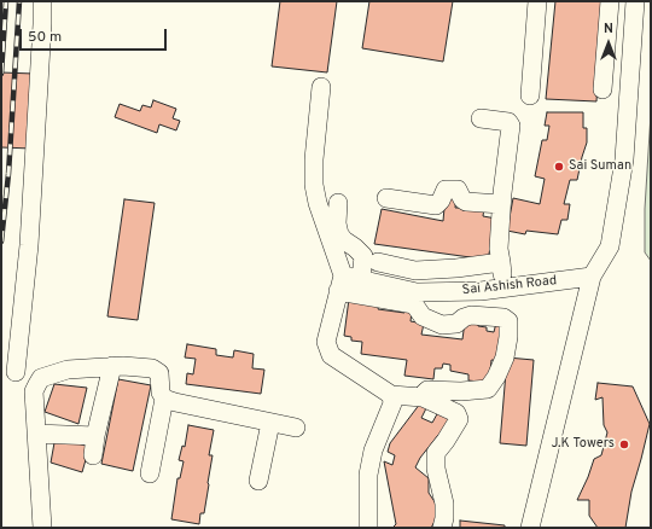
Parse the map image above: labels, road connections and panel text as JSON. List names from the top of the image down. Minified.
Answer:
{"streets":{"street":["Sai Ashish Road"]},"places":["Sai Suman","J.K Towers"],"scale_bar":"50 m","north":"top"}
